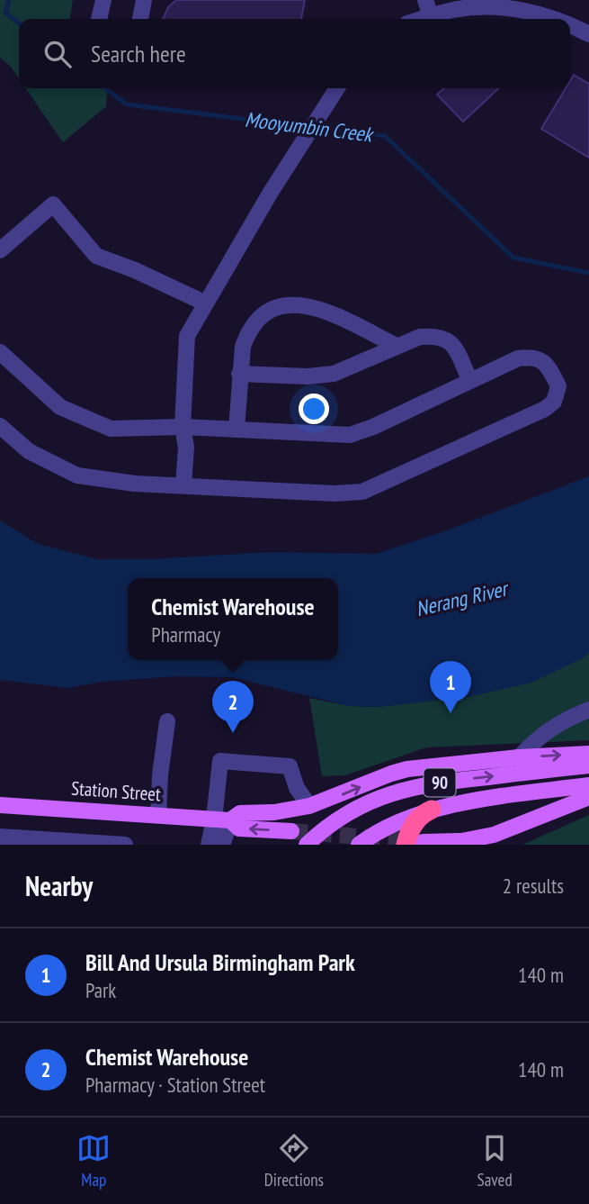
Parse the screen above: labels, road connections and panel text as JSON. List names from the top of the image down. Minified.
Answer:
{"streets":{"main road":["90","Station Street"]},"water":["Mooyumbin Creek","Nerang River"],"page":{"search":"Search here","popup":["Chemist Warehouse","Pharmacy"],"pins":["1","2"],"heading":["Nearby","2 results"],"list":[{"mark":"1","name":"Bill And Ursula Birmingham Park","note":"Park","value":"140 m"},{"mark":"2","name":"Chemist Warehouse","note":"Pharmacy · Station Street","value":"140 m"}],"nav":["Map","Directions","Saved"]}}
